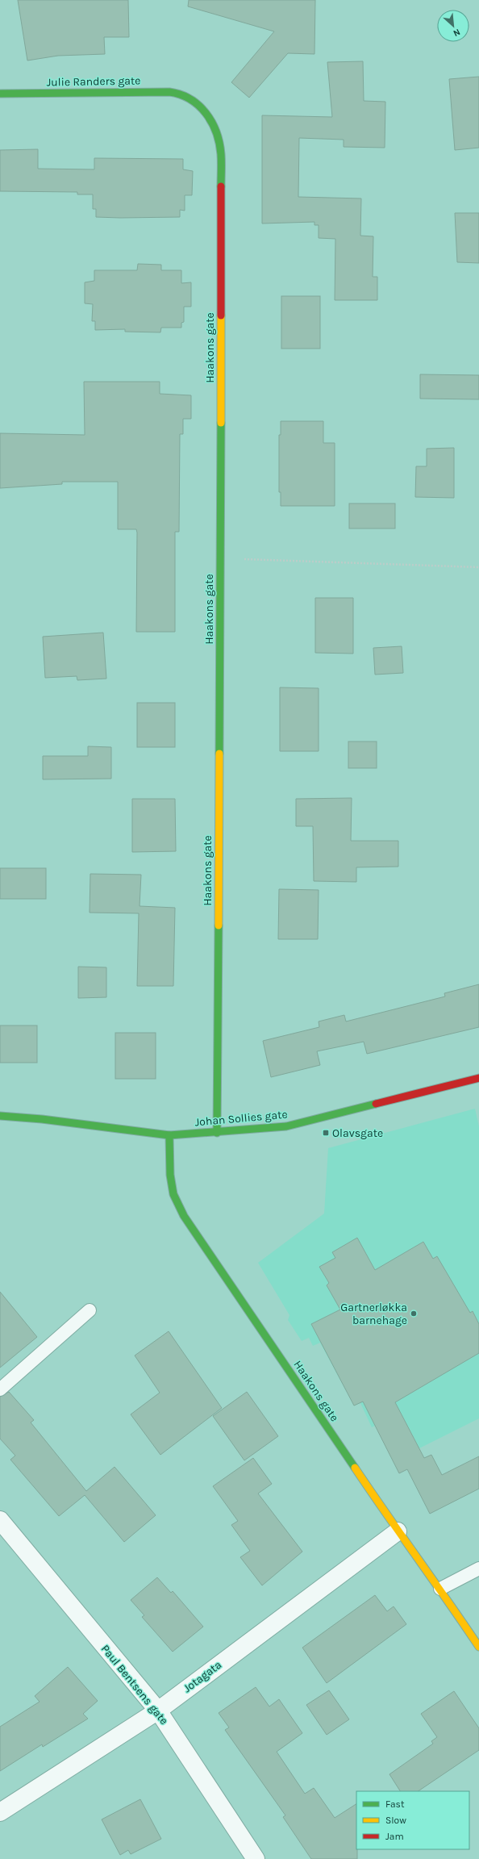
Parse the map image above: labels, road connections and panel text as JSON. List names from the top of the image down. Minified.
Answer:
{"streets":{"street":["Julie Randers gate","Haakons gate","Johan Sollies gate","Jotagata","Paul Bentsens gate"]},"crossings":[["Julie Randers gate","Haakons gate"],["Haakons gate","Johan Sollies gate"],["Haakons gate","Jotagata"],["Jotagata","Paul Bentsens gate"]],"places":{"transit":["Olavsgate"],"other":["Gartnerløkka barnehage"]},"legend":["Fast","Slow","Jam"],"north":"bottom right"}
